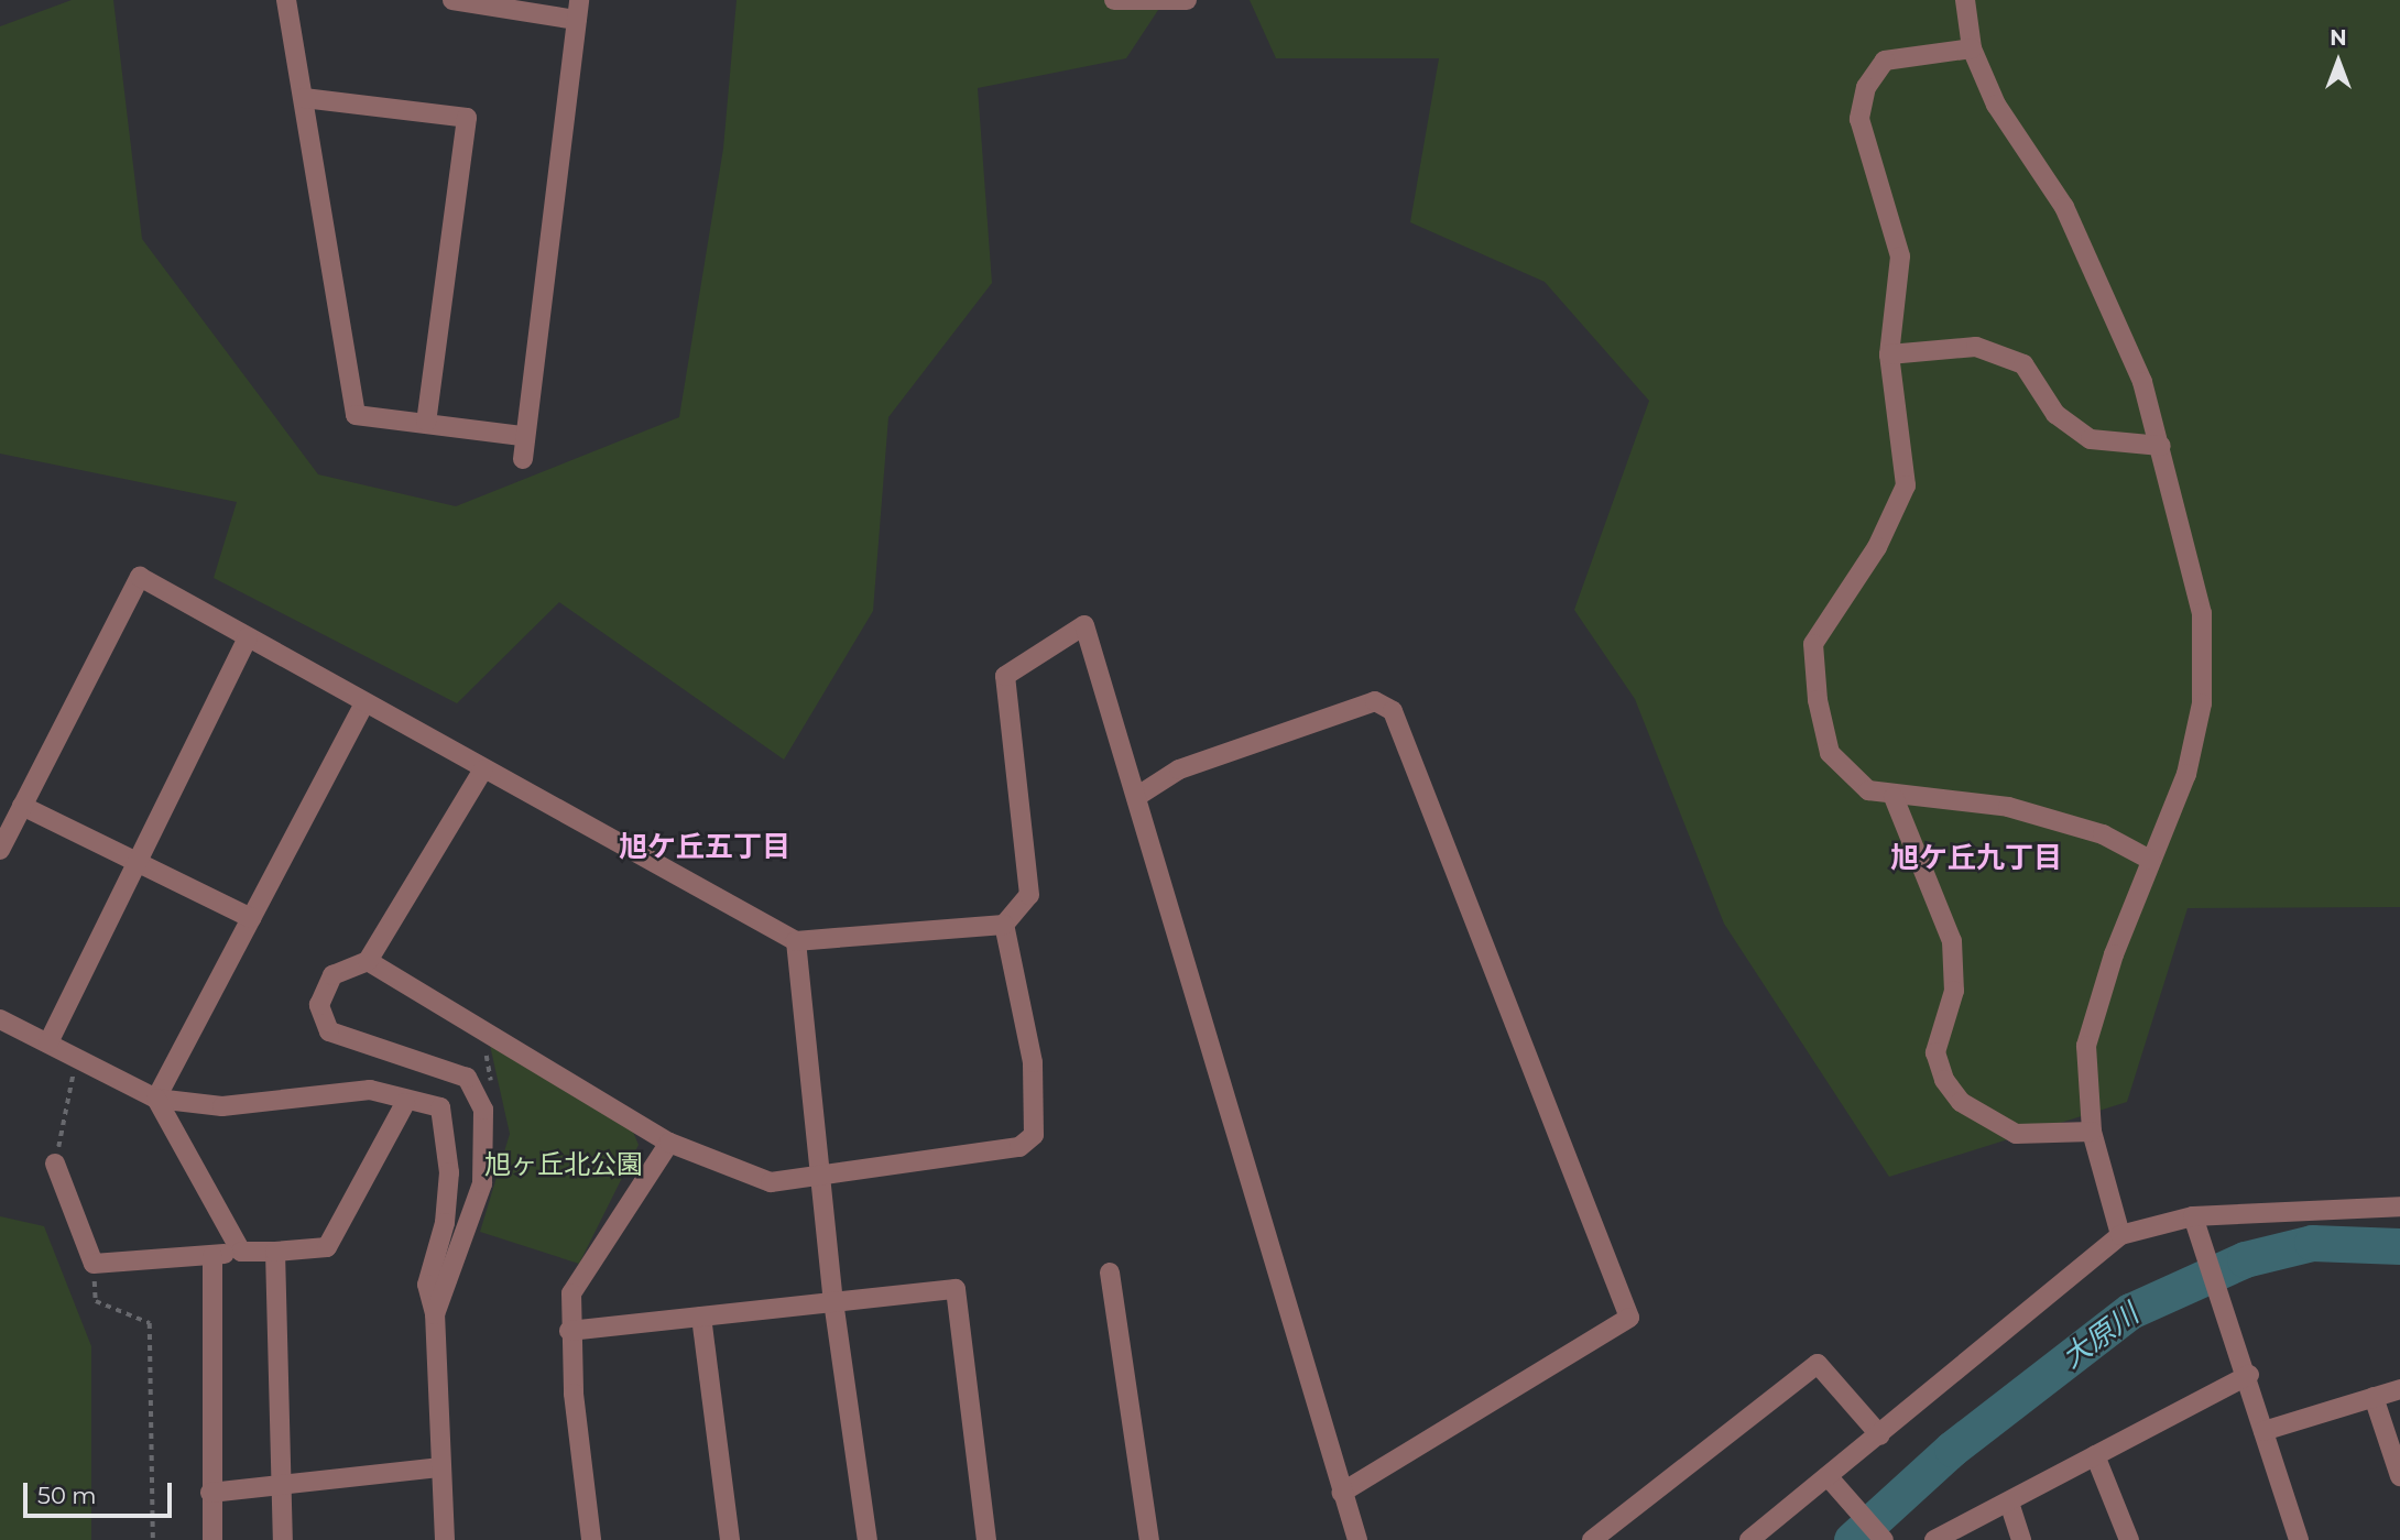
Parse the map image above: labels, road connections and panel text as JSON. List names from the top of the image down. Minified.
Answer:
{"districts":["旭ケ丘五丁目","旭ケ丘九丁目"],"water":["大原川"],"parks":["旭ヶ丘北公園"],"scale_bar":"50 m","north":"top"}
